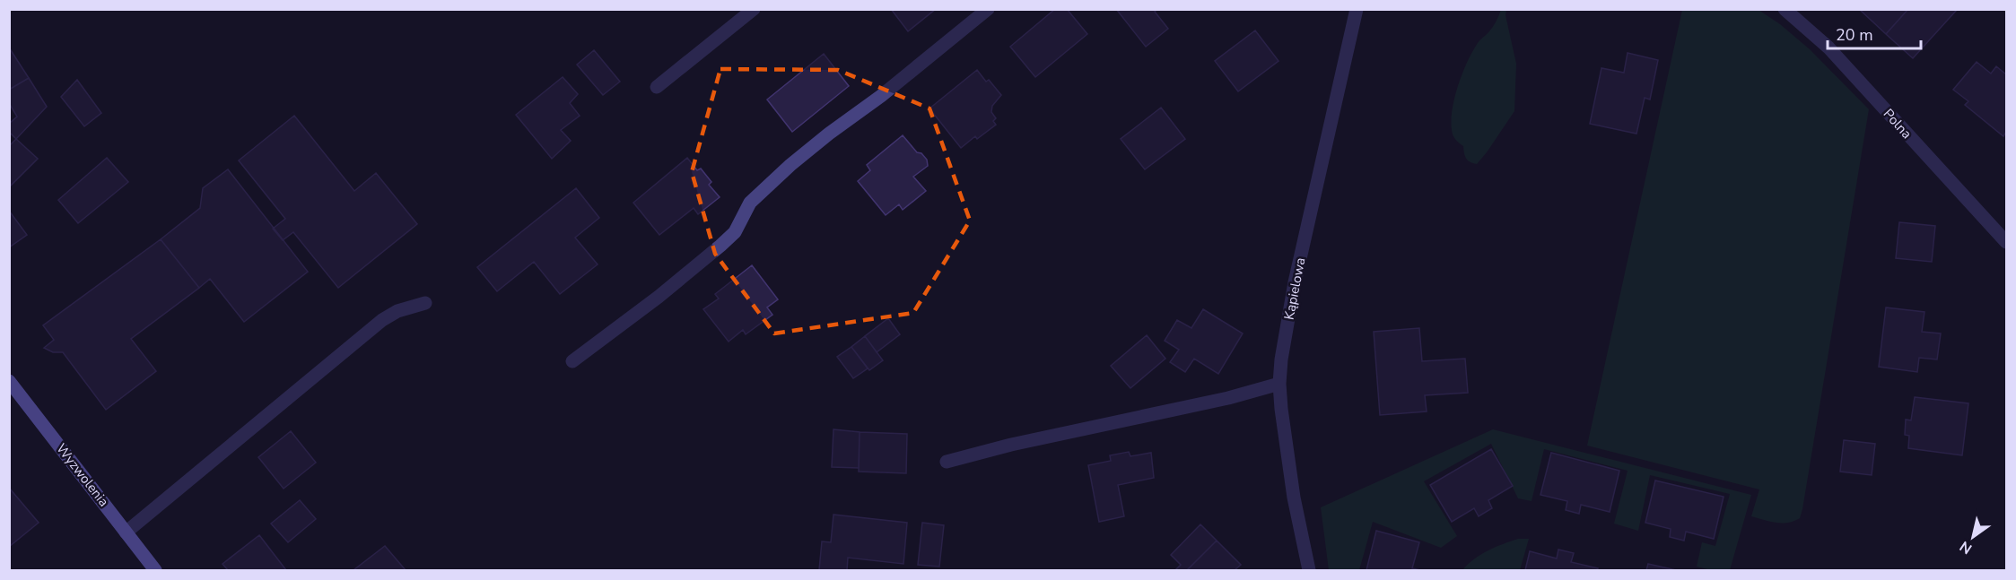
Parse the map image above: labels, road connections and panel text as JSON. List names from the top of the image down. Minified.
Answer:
{"streets":{"street":["Polna","Kąpielowa","Wyzwolenia"]},"scale_bar":"20 m","north":"bottom left"}
